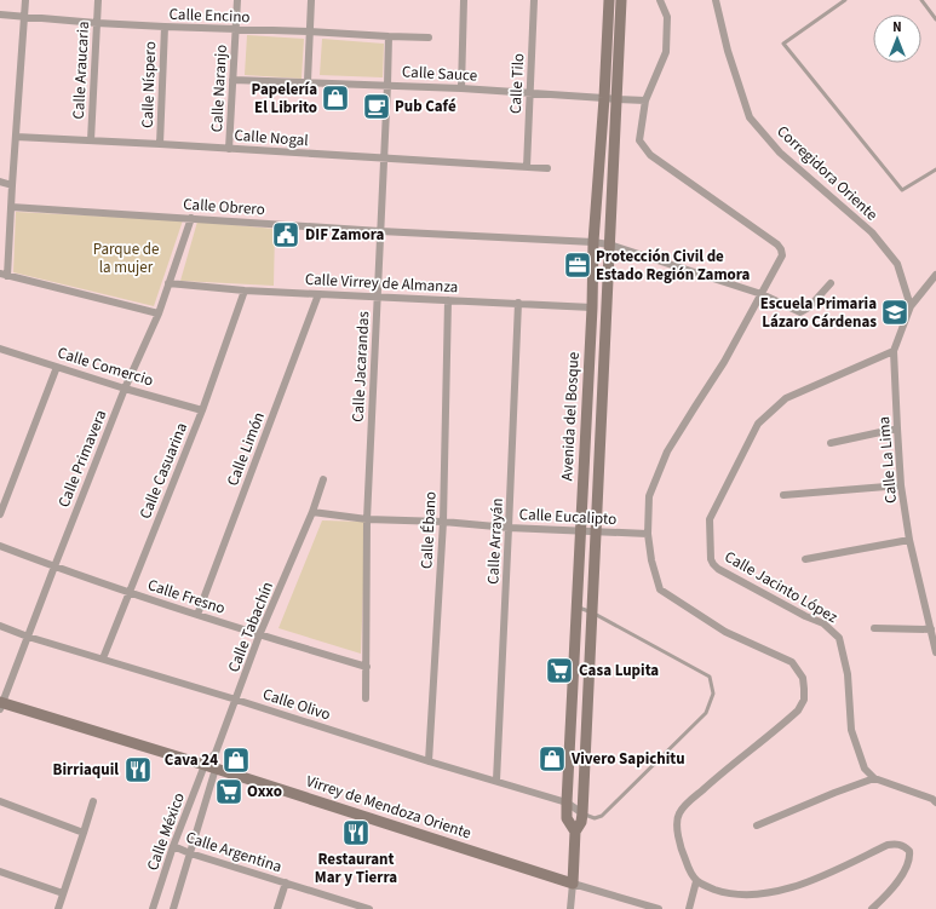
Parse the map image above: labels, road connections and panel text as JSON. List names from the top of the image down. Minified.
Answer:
{"streets":{"street":["Calle Encino","Calle Araucaria","Calle Sauce","Calle Tilo","Calle Níspero","Calle Naranjo","Calle Nogal","Corregidora Oriente","Calle Obrero","Calle Virrey de Almanza","Calle Comercio","Calle Jacarandas","Avenida del Bosque","Calle Limón","Calle Primavera","Calle La Lima","Calle Casuarina","Calle Eucalipto","Calle Ébano","Calle Arrayán","Calle Jacinto López","Calle Fresno","Calle Tabachín","Calle Olivo","Virrey de Mendoza Oriente","Calle México","Calle Argentina"]},"crossings":[["Calle Encino","Calle Araucaria"],["Calle Encino","Calle Níspero"],["Calle Encino","Calle Naranjo"],["Calle Encino","Calle Jacarandas"],["Calle Araucaria","Calle Nogal"],["Calle Sauce","Calle Tilo"],["Calle Sauce","Calle Naranjo"],["Calle Sauce","Calle Jacarandas"],["Calle Sauce","Avenida del Bosque"],["Calle Tilo","Calle Nogal"],["Calle Níspero","Calle Nogal"],["Calle Naranjo","Calle Nogal"],["Calle Nogal","Calle Jacarandas"],["Corregidora Oriente","Calle La Lima"],["Calle Obrero","Calle Jacarandas"],["Calle Obrero","Avenida del Bosque"],["Calle Obrero","Calle Primavera"],["Calle Virrey de Almanza","Calle Jacarandas"],["Calle Virrey de Almanza","Avenida del Bosque"],["Calle Virrey de Almanza","Calle Limón"],["Calle Virrey de Almanza","Calle Primavera"],["Calle Virrey de Almanza","Calle Casuarina"],["Calle Virrey de Almanza","Calle Ébano"],["Calle Virrey de Almanza","Calle Arrayán"],["Calle Comercio","Calle Primavera"],["Calle Comercio","Calle Casuarina"],["Calle Jacarandas","Calle Eucalipto"],["Calle Jacarandas","Calle Fresno"],["Avenida del Bosque","Calle Eucalipto"],["Avenida del Bosque","Calle Olivo"],["Avenida del Bosque","Virrey de Mendoza Oriente"],["Calle Limón","Calle Fresno"],["Calle Primavera","Calle Fresno"],["Calle Primavera","Calle Olivo"],["Calle Primavera","Virrey de Mendoza Oriente"],["Calle La Lima","Calle Jacinto López"],["Calle Casuarina","Calle Fresno"],["Calle Casuarina","Calle Olivo"],["Calle Eucalipto","Calle Ébano"],["Calle Eucalipto","Calle Arrayán"],["Calle Eucalipto","Calle Tabachín"],["Calle Ébano","Calle Olivo"],["Calle Arrayán","Calle Olivo"],["Calle Fresno","Calle Tabachín"],["Calle Tabachín","Calle Olivo"],["Calle Tabachín","Virrey de Mendoza Oriente"],["Calle Tabachín","Calle México"],["Virrey de Mendoza Oriente","Calle México"],["Calle México","Calle Argentina"]],"parks":["Parque de la mujer"],"places":{"shop":["Papelería El Librito","Vivero Sapichitu","Cava 24"],"cafe":["Pub Café"],"public building":["DIF Zamora"],"office":["Protección Civil de Estado Región Zamora"],"school or university":["Escuela Primaria Lázaro Cárdenas"],"supermarket":["Casa Lupita","Oxxo"],"restaurant":["Birriaquil","Restaurant Mar y Tierra"]},"north":"top"}
